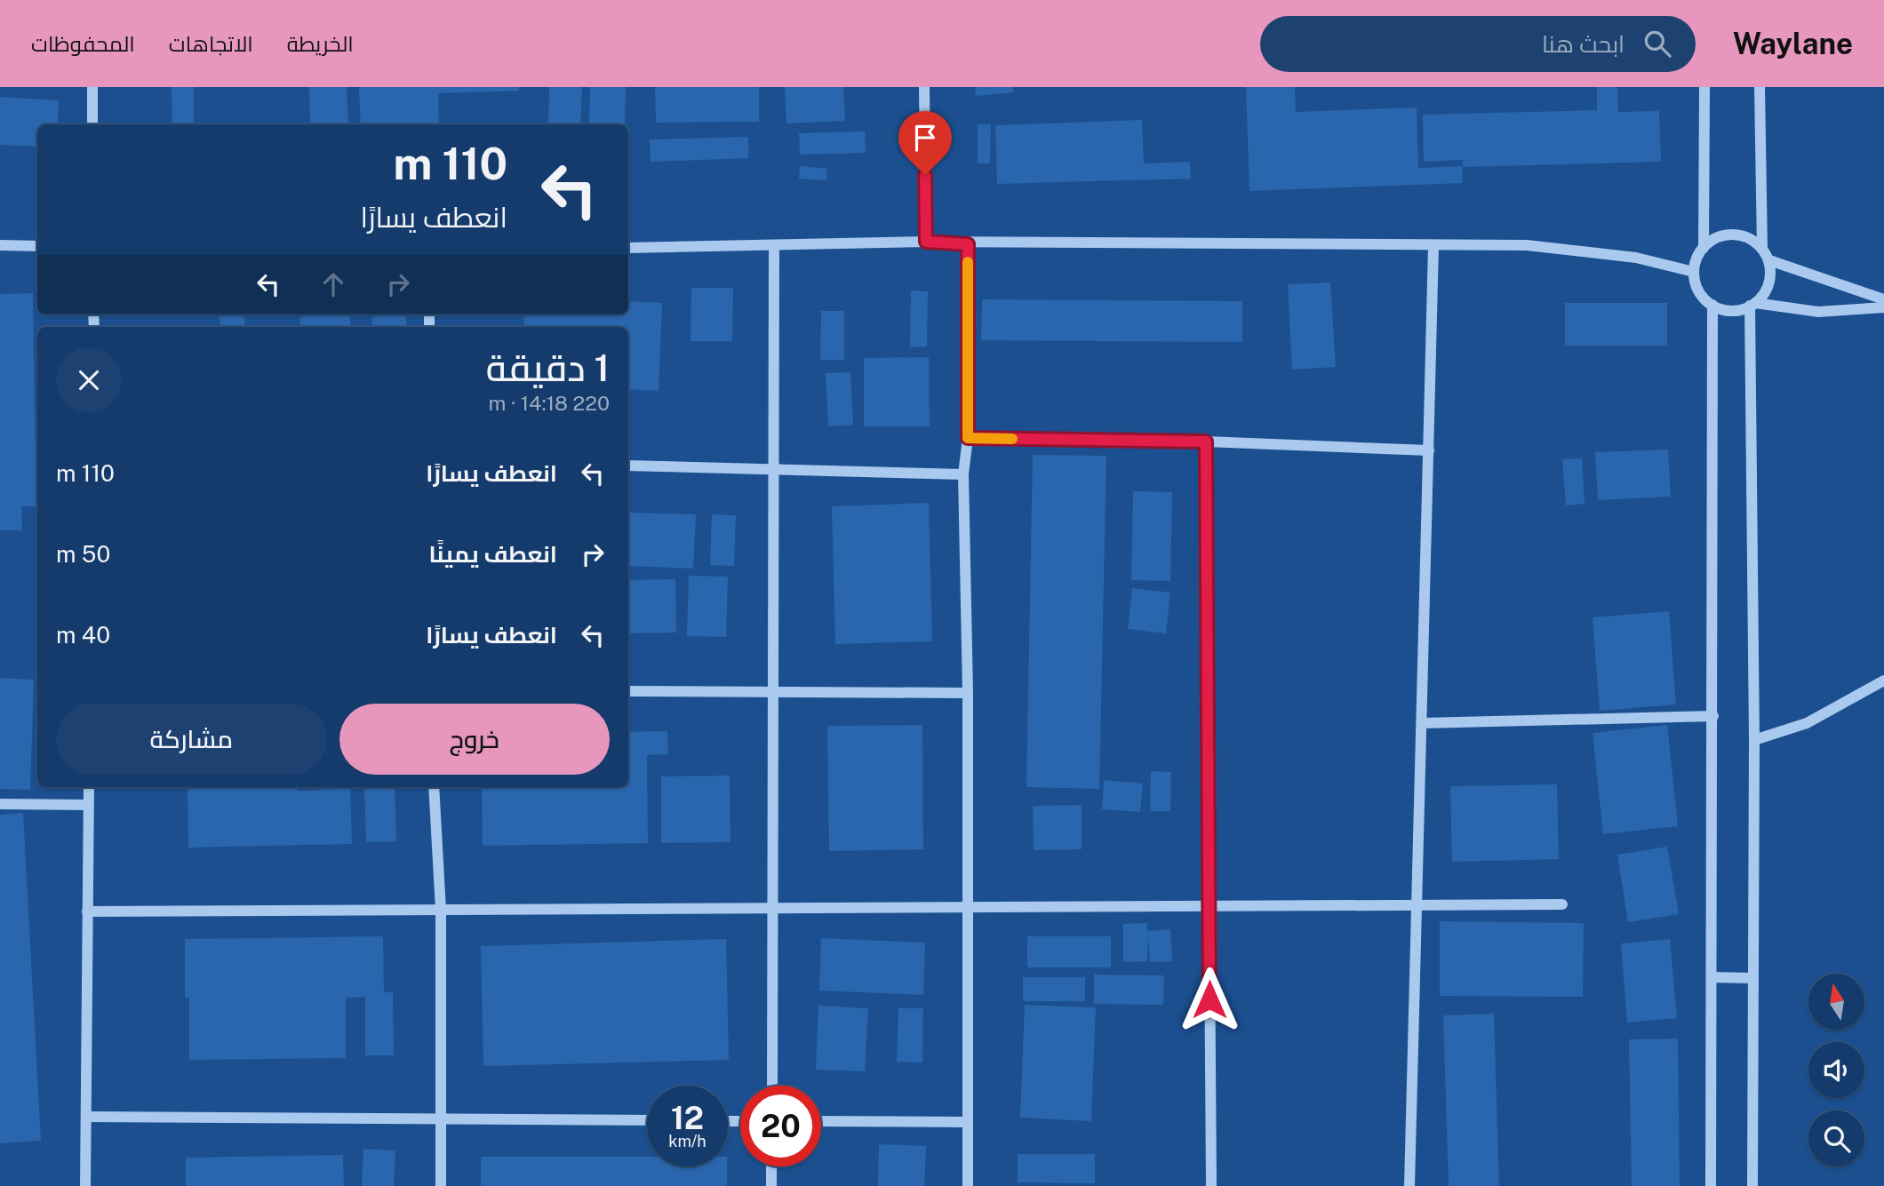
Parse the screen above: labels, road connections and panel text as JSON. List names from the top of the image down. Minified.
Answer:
{"north":"top","page":{"header":"Waylane","search":"ابحث هنا","nav":["الخريطة","الاتجاهات","المحفوظات"],"turn":["110 m","انعطف يسارًا"],"heading":["1 دقيقة","220 m · 14:18"],"list":[{"name":"انعطف يسارًا","value":"110 m"},{"name":"انعطف يمينًا","value":"50 m"},{"name":"انعطف يسارًا","value":"40 m"}],"buttons":["خروج","مشاركة"],"speed":"12 km/h","limit":"20"}}
